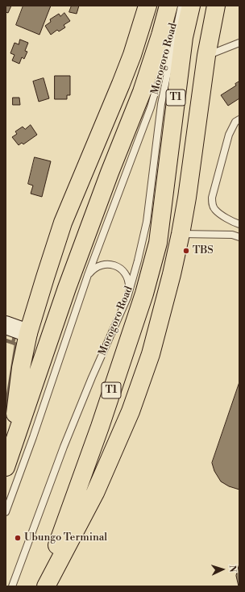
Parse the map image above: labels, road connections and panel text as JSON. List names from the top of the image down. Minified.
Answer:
{"streets":{"highway":["Morogoro Road","T1"]},"places":["TBS","Ubungo Terminal"],"north":"right"}
